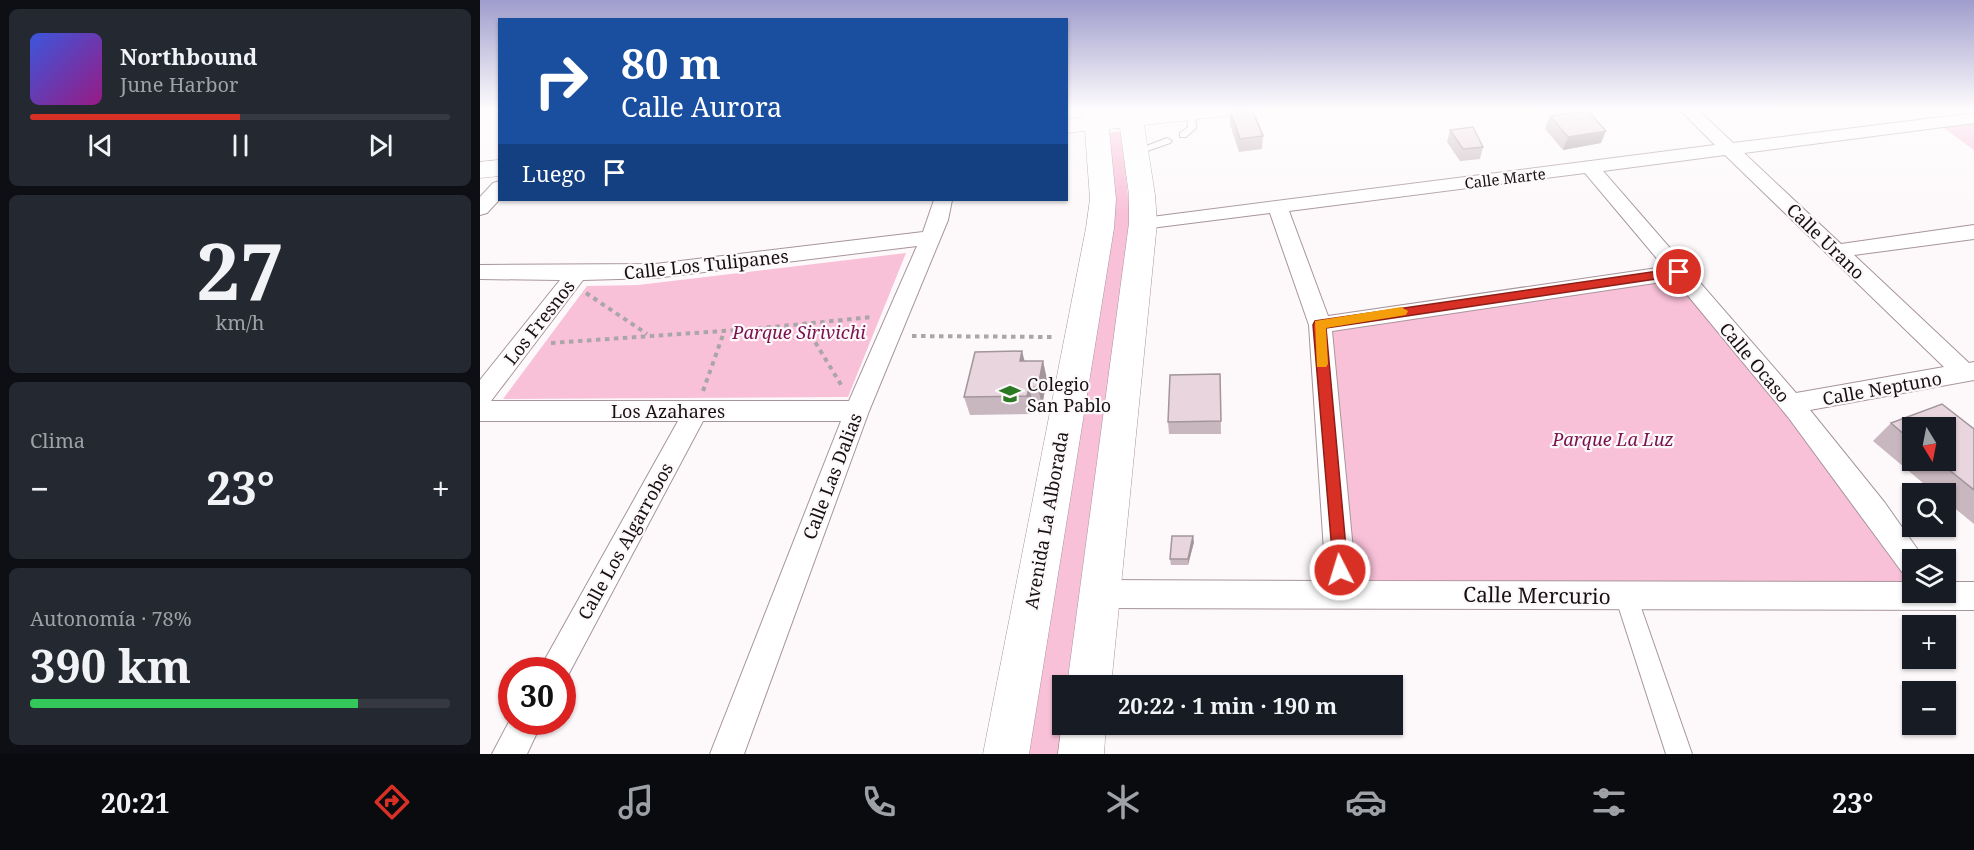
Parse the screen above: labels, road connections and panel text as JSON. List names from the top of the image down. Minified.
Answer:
{"streets":{"main road":["Avenida La Alborada"],"street":["Calle Marte","Calle Urano","Calle Los Tulipanes","Los Fresnos","Calle Ocaso","Calle Neptuno","Los Azahares","Calle Las Dalias","Calle Los Algarrobos","Calle Mercurio"]},"crossings":[["Calle Marte","Calle Urano"],["Calle Marte","Calle Ocaso"],["Calle Urano","Calle Neptuno"],["Calle Los Tulipanes","Los Fresnos"],["Calle Los Tulipanes","Calle Las Dalias"],["Calle Ocaso","Calle Neptuno"],["Los Azahares","Calle Las Dalias"],["Los Azahares","Calle Los Algarrobos"]],"parks":["Parque Sirivichi","Parque La Luz"],"places":{"school or university":["Colegio San Pablo"]},"north":"bottom","page":{"turn":["80 m","Calle Aurora"],"song":["Northbound","June Harbor"],"then":"Luego","tile":[["27","km/h"],"Clima",["Autonomía · 78%","390 km"]],"map_buttons":["+","−"],"heat":["−","23°","+"],"limit":"30","trip":"20:22 · 1 min · 190 m","tabs":["20:21","23°"]}}
